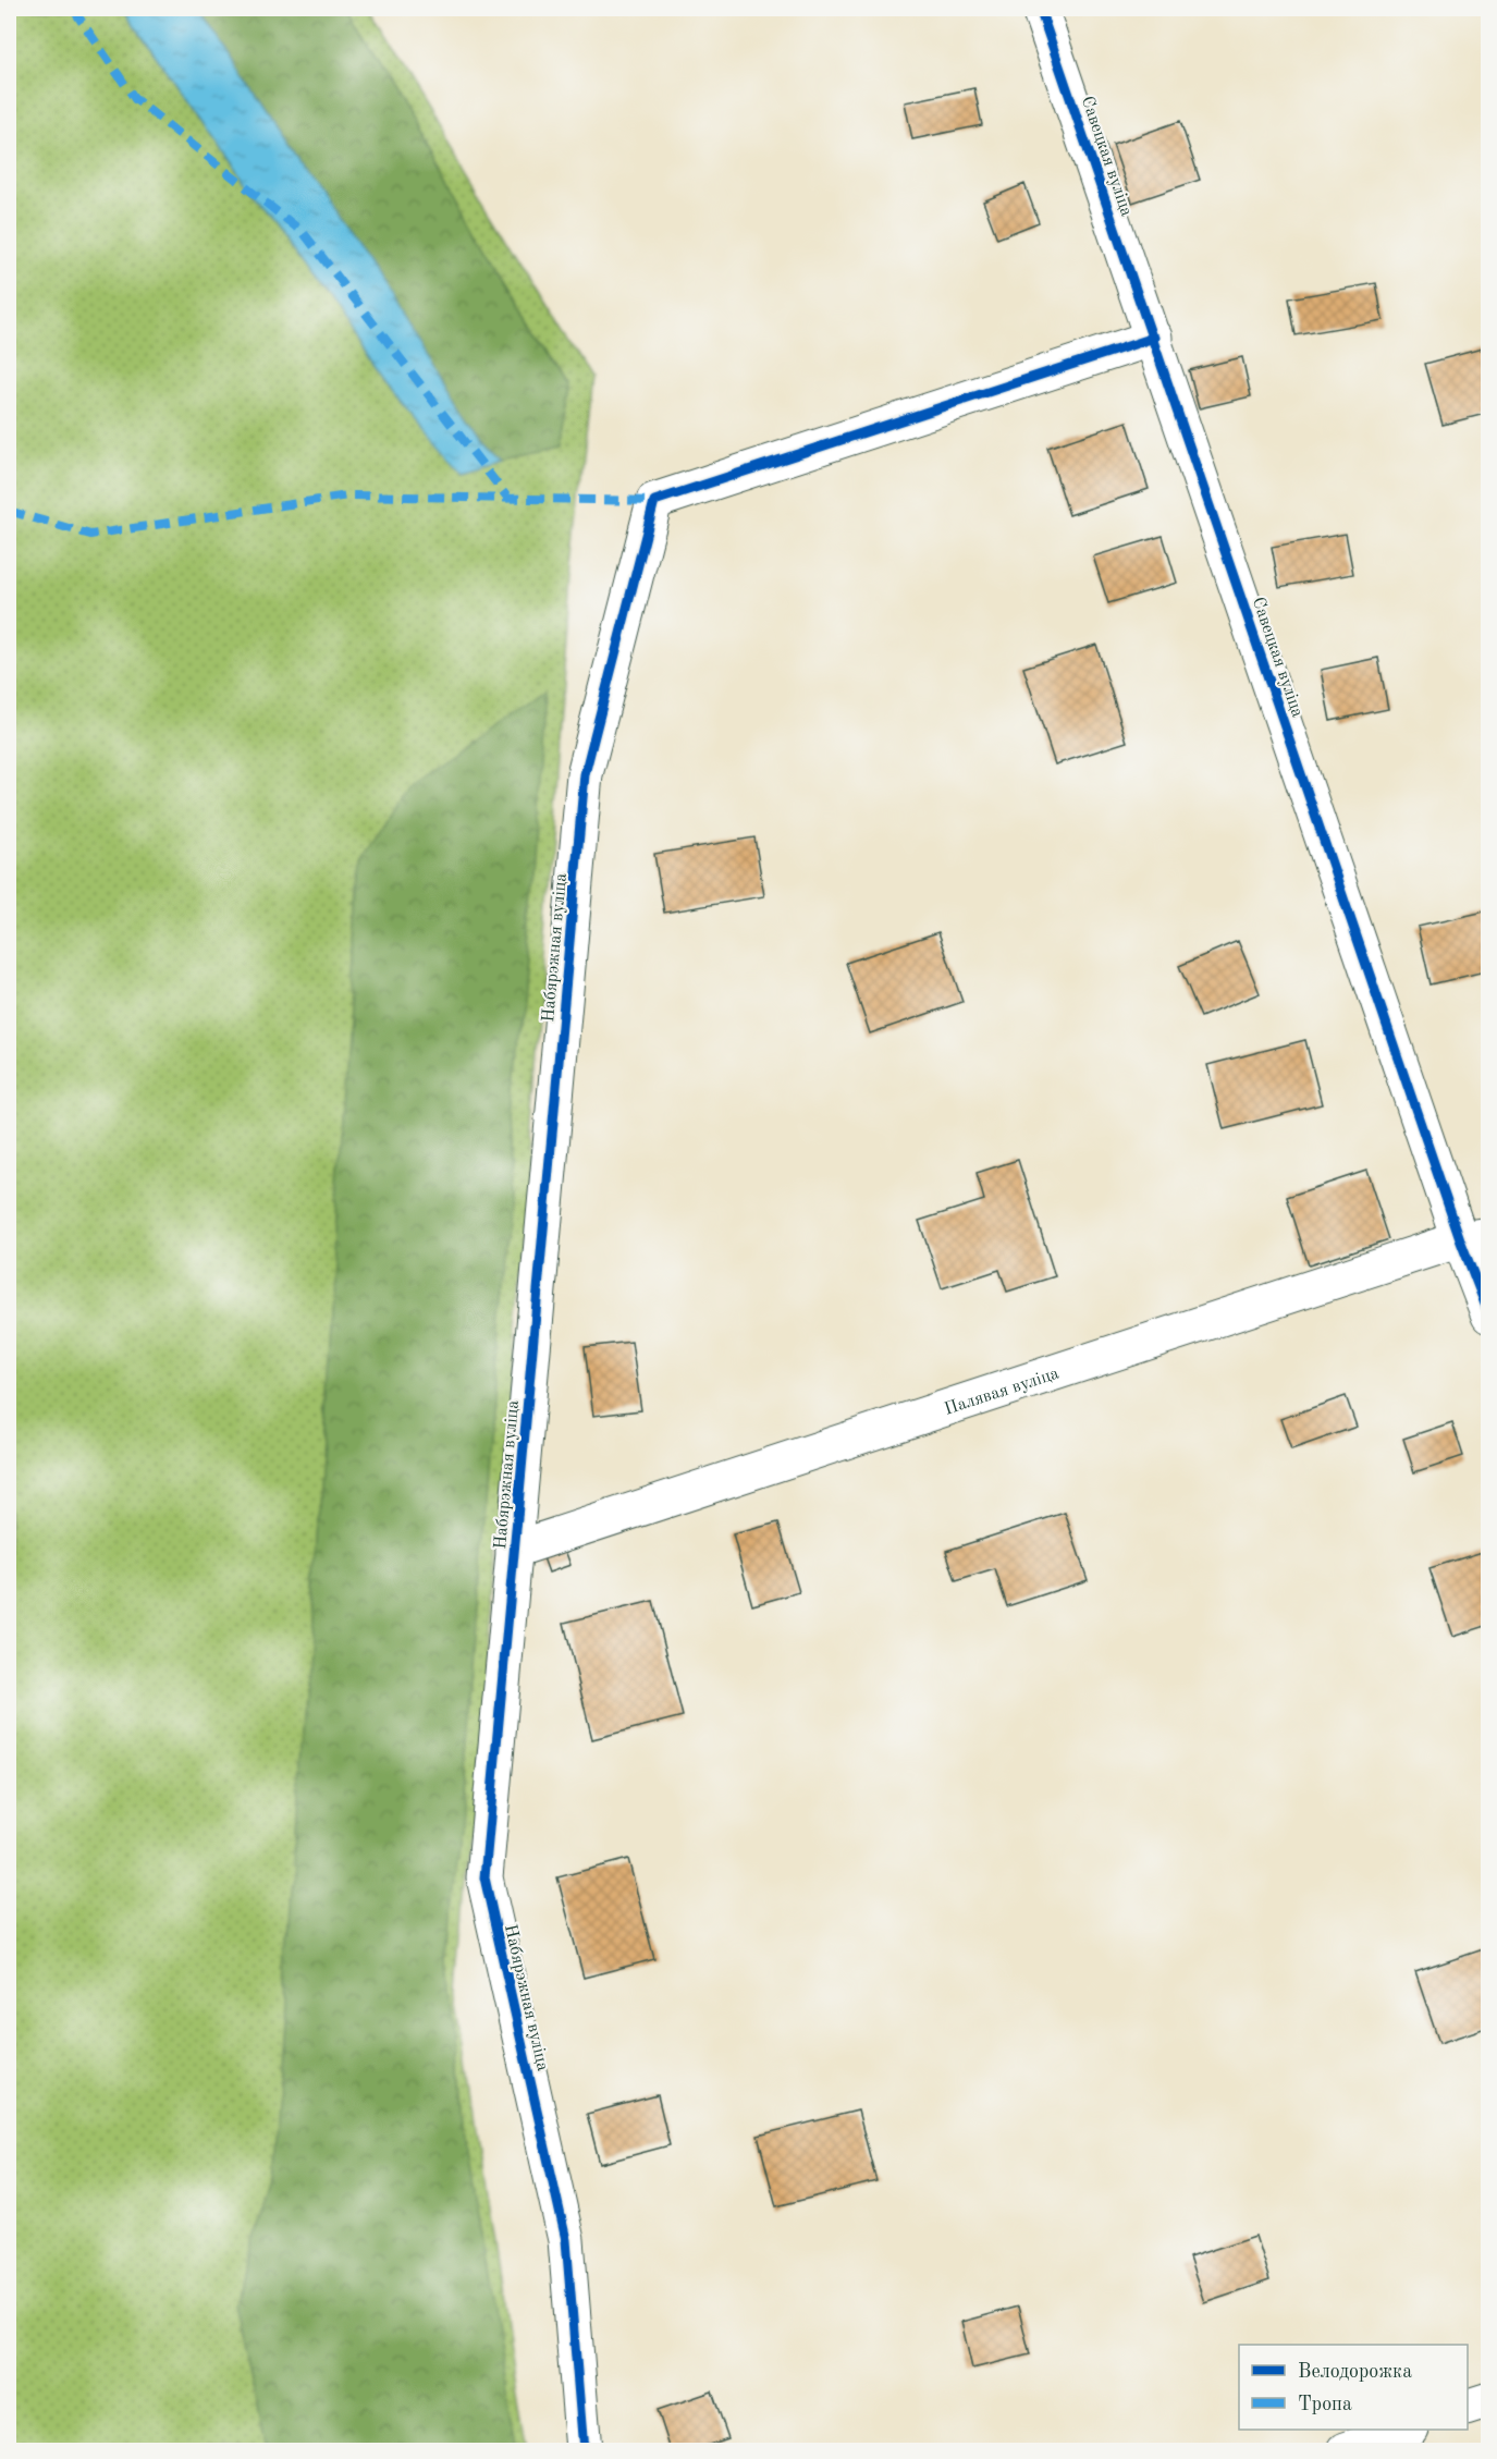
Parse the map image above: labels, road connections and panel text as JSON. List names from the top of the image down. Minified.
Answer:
{"streets":{"street":["Савецкая вуліца","Набярэжная вуліца","Палявая вуліца"]},"crossings":[["Савецкая вуліца","Набярэжная вуліца"],["Савецкая вуліца","Палявая вуліца"],["Набярэжная вуліца","Палявая вуліца"]],"legend":["Велодорожка","Тропа"]}
